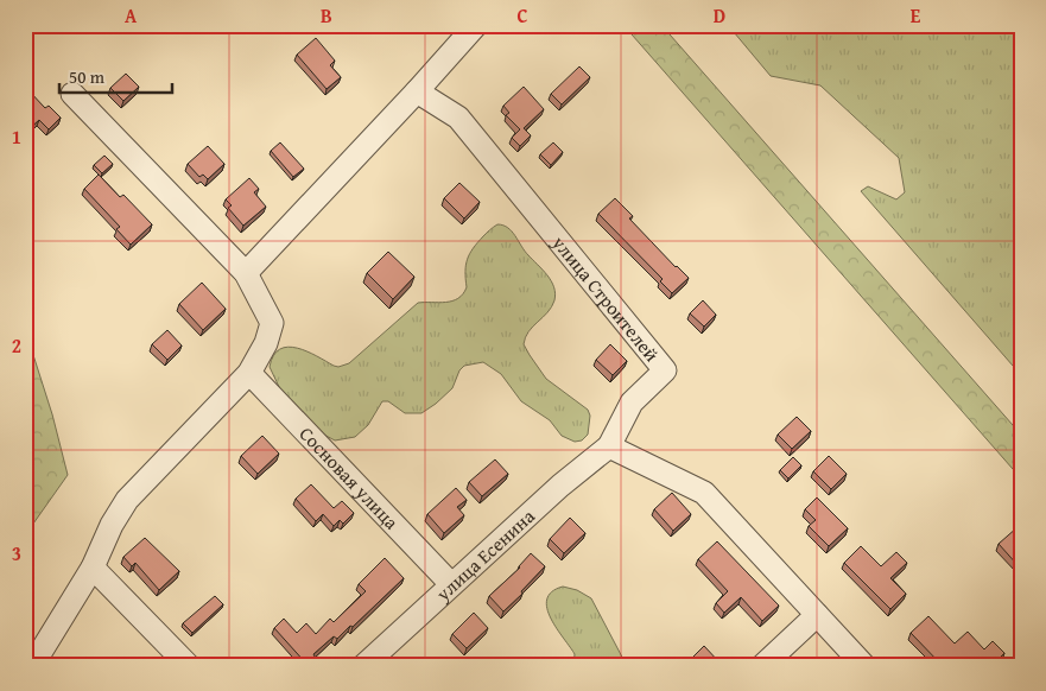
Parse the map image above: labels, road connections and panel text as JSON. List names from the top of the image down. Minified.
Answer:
{"streets":{"street":["улица Строителей","Сосновая улица","улица Есенина"]},"crossings":[["улица Строителей","улица Есенина"],["Сосновая улица","улица Есенина"]],"scale_bar":"50 m","grid":{"columns":["A","B","C","D","E"],"rows":["1","2","3"]}}
